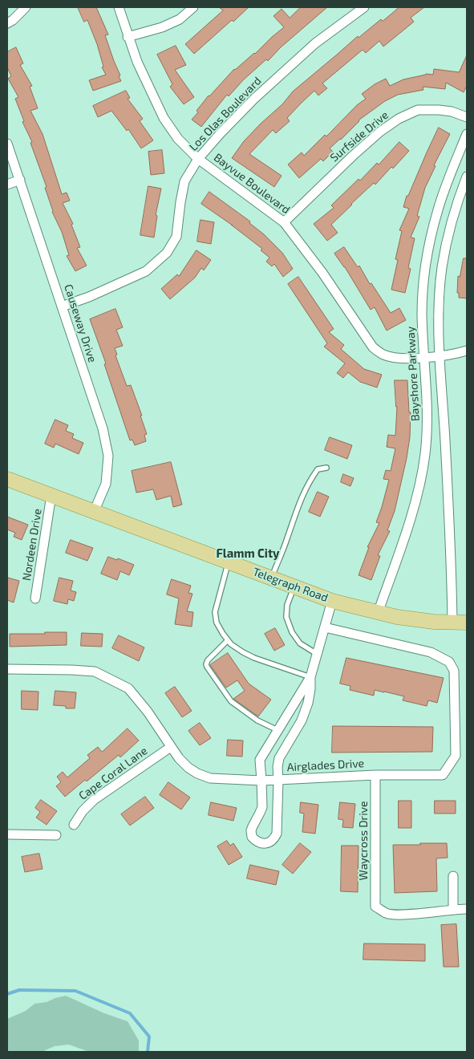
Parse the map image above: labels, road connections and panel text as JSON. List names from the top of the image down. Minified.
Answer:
{"streets":{"main road":["Telegraph Road"],"street":["Los Olas Boulevard","Surfside Drive","Bayvue Boulevard","Causeway Drive","Bayshore Parkway","Nordeen Drive","Airglades Drive","Cape Coral Lane","Waycross Drive"]},"crossings":[["Los Olas Boulevard","Bayvue Boulevard"],["Los Olas Boulevard","Causeway Drive"],["Surfside Drive","Bayvue Boulevard"],["Bayvue Boulevard","Bayshore Parkway"],["Causeway Drive","Telegraph Road"],["Bayshore Parkway","Telegraph Road"],["Nordeen Drive","Telegraph Road"],["Airglades Drive","Cape Coral Lane"],["Airglades Drive","Waycross Drive"]],"districts":["Flamm City"]}
